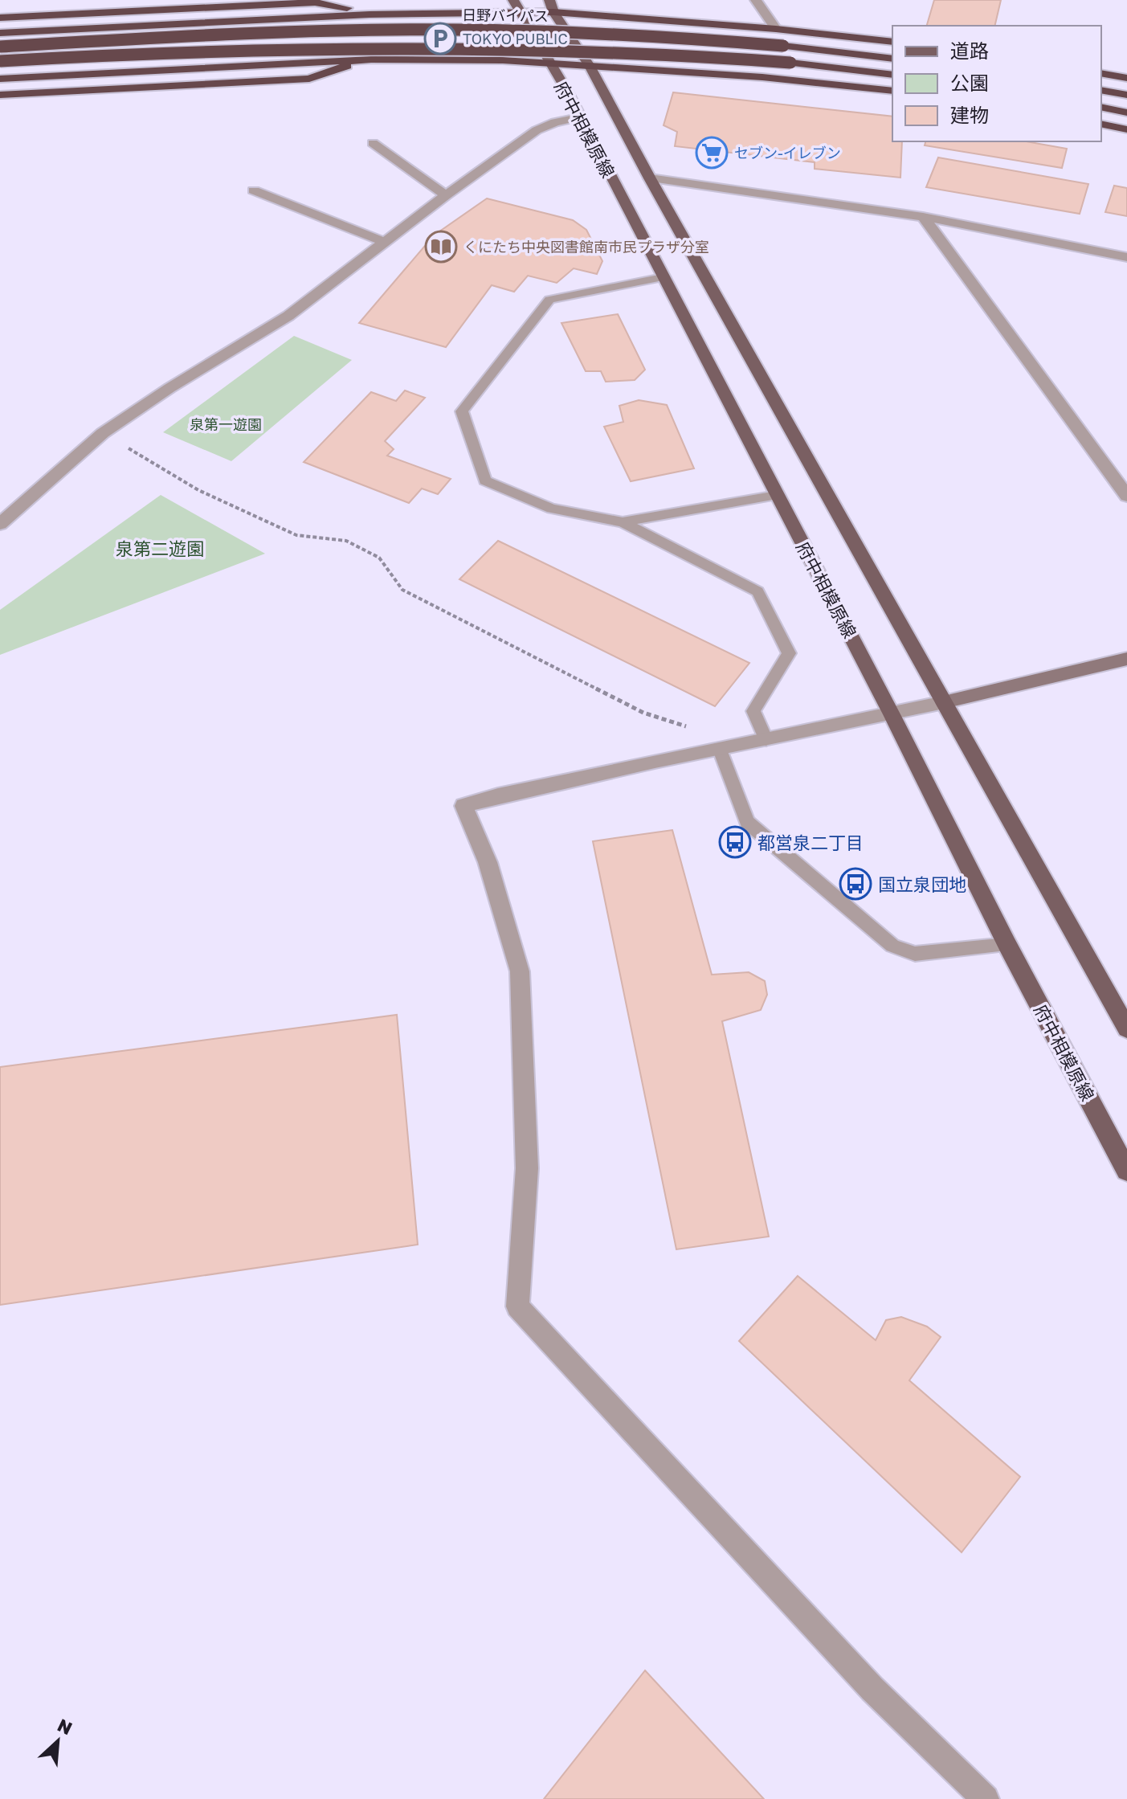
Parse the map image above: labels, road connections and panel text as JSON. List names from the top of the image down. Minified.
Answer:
{"streets":{"highway":["日野バイパス"],"main road":["府中相模原線"]},"parks":["泉第一遊園","泉第二遊園"],"places":{"parking":["TOKYO PUBLIC"],"supermarket":["セブン-イレブン"],"library":["くにたち中央図書館南市民プラザ分室"],"bus stop":["都営泉二丁目","国立泉団地"]},"legend":["道路","公園","建物"],"north":"top right"}
